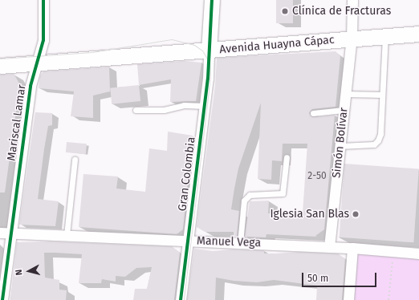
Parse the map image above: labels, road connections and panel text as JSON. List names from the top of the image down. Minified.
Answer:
{"streets":{"street":["Avenida Huayna Cápac","Mariscal Lamar","Simón Bolívar","Gran Colombia","Manuel Vega"]},"crossings":[["Avenida Huayna Cápac","Mariscal Lamar"],["Avenida Huayna Cápac","Simón Bolívar"],["Avenida Huayna Cápac","Gran Colombia"],["Mariscal Lamar","Manuel Vega"],["Simón Bolívar","Manuel Vega"],["Gran Colombia","Manuel Vega"]],"places":["Clínica de Fracturas","Iglesia San Blas"],"house_numbers":["2-50"],"scale_bar":"50 m","north":"left"}
